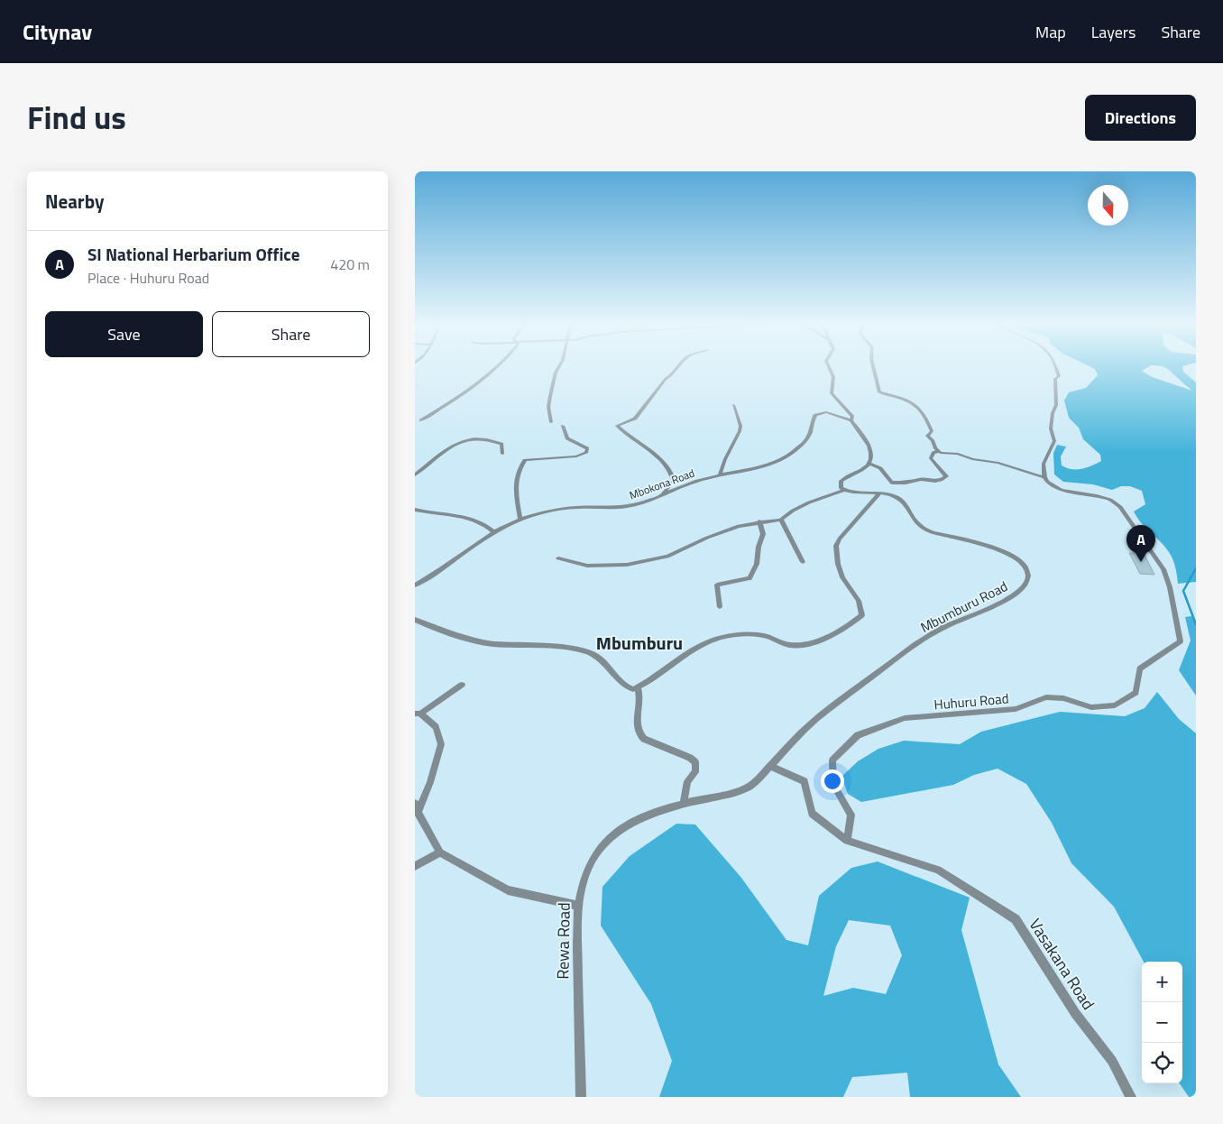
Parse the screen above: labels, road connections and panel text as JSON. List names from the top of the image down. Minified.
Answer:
{"streets":{"street":["Mbokona Road","Mbumburu Road","Huhuru Road","Rewa Road","Vasakana Road"]},"crossings":[["Mbumburu Road","Rewa Road"],["Mbumburu Road","Vasakana Road"],["Huhuru Road","Vasakana Road"],["Rewa Road","Vasakana Road"]],"districts":["Mbumburu"],"north":"bottom","page":{"header":"Citynav","nav":["Map","Layers","Share"],"title":"Find us","buttons":["Directions",["Save","Share"]],"heading":"Nearby","list":[{"mark":"A","name":"SI National Herbarium Office","note":"Place · Huhuru Road","value":"420 m"}],"pins":"A","map_buttons":["+","−"]}}
